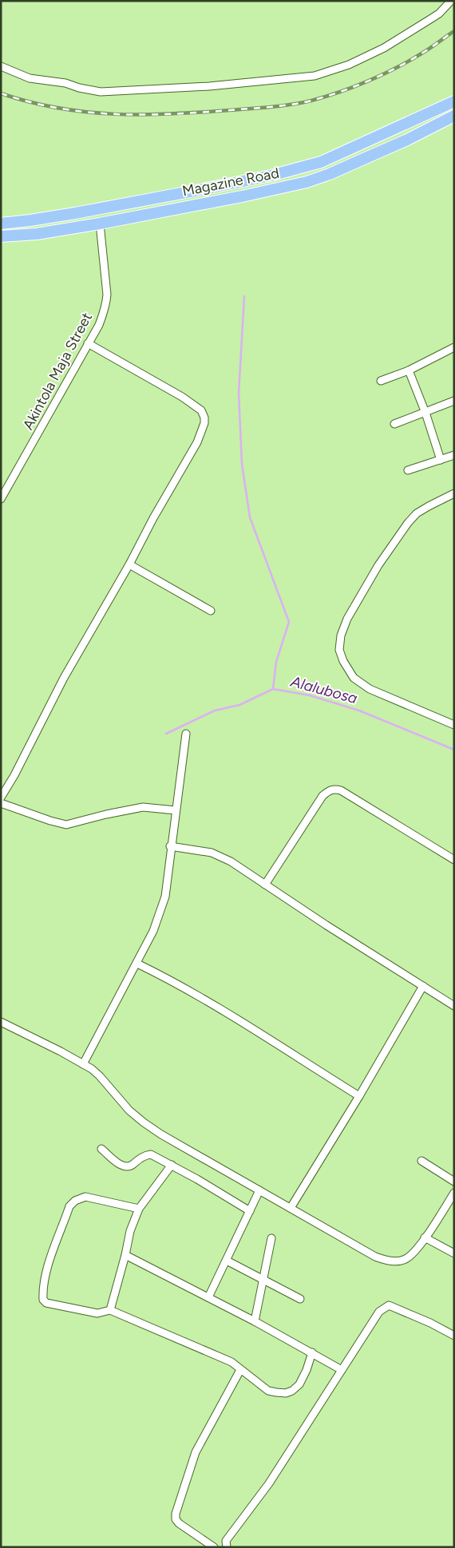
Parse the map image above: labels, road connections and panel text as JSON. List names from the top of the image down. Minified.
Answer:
{"streets":{"main road":["Magazine Road"],"street":["Akintola Maja Street"]},"crossings":[["Magazine Road","Akintola Maja Street"]],"water":["Alalubosa"]}
